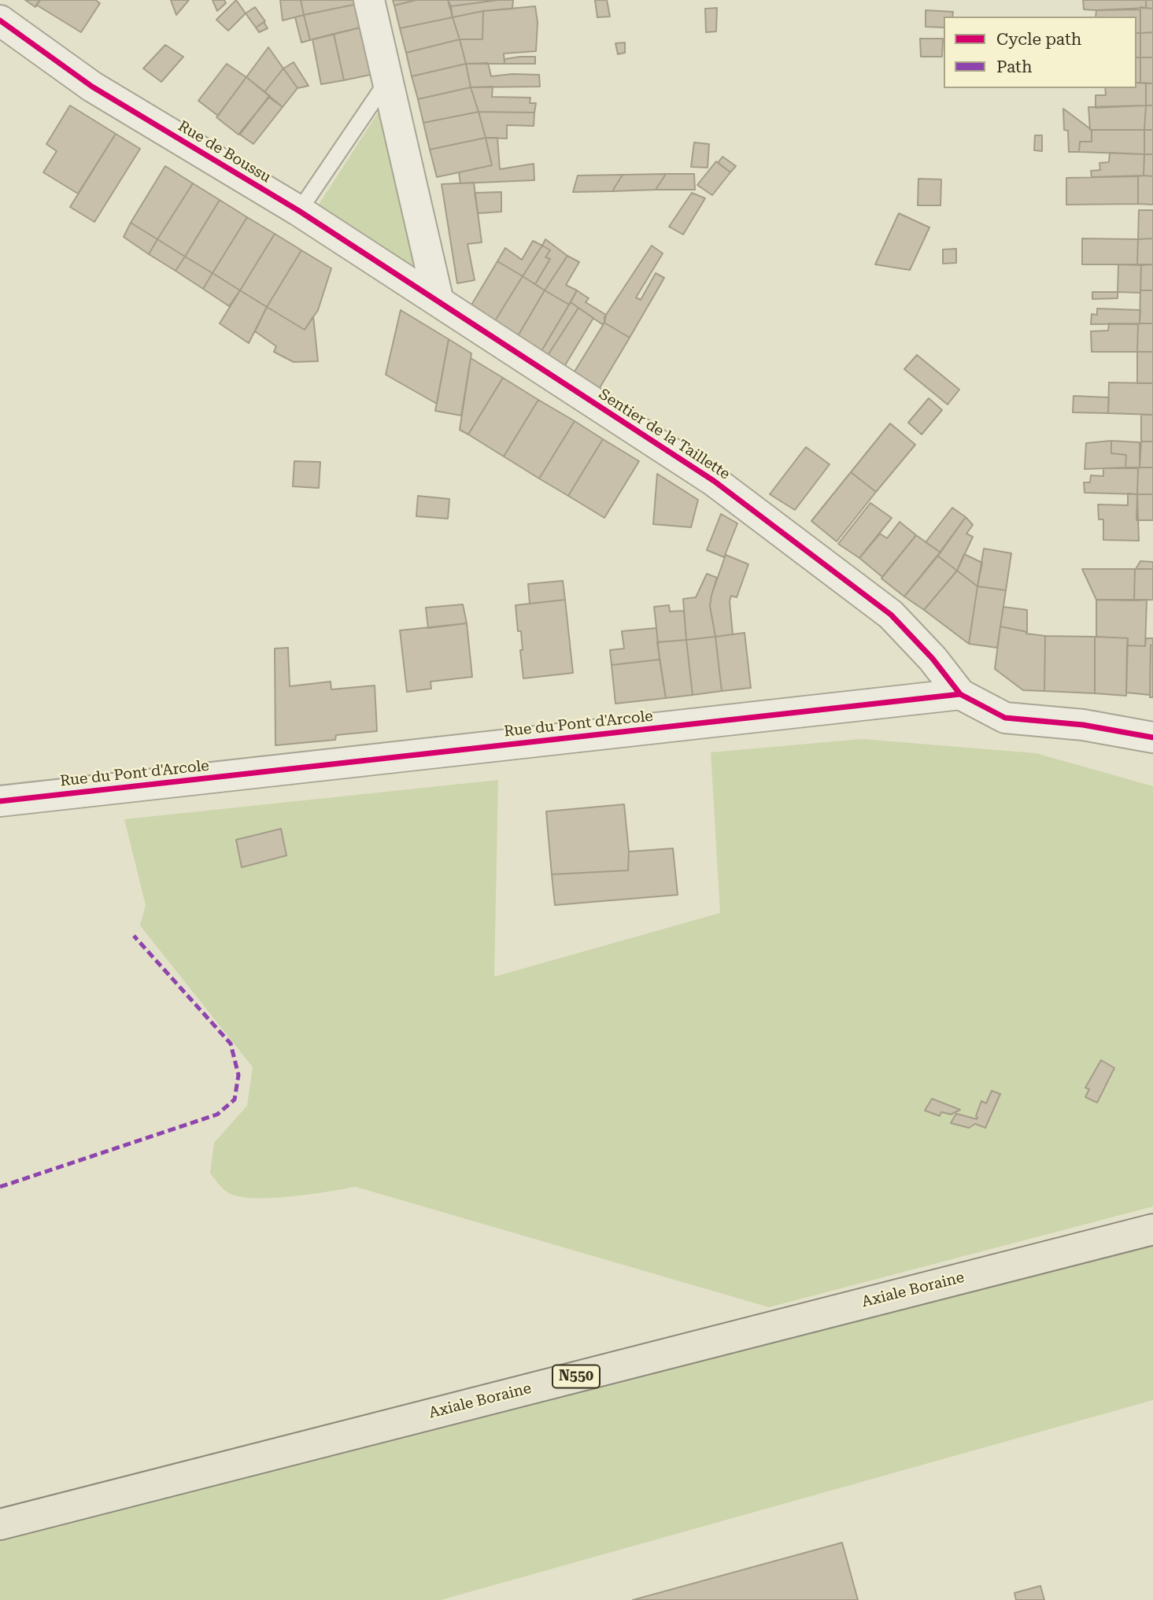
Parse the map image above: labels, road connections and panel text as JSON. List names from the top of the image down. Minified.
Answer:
{"streets":{"main road":["Axiale Boraine","N550"],"street":["Rue de Boussu","Sentier de la Taillette","Rue du Pont d'Arcole"]},"crossings":[["Rue de Boussu","Sentier de la Taillette"],["Sentier de la Taillette","Rue du Pont d'Arcole"]],"legend":["Cycle path","Path"]}
